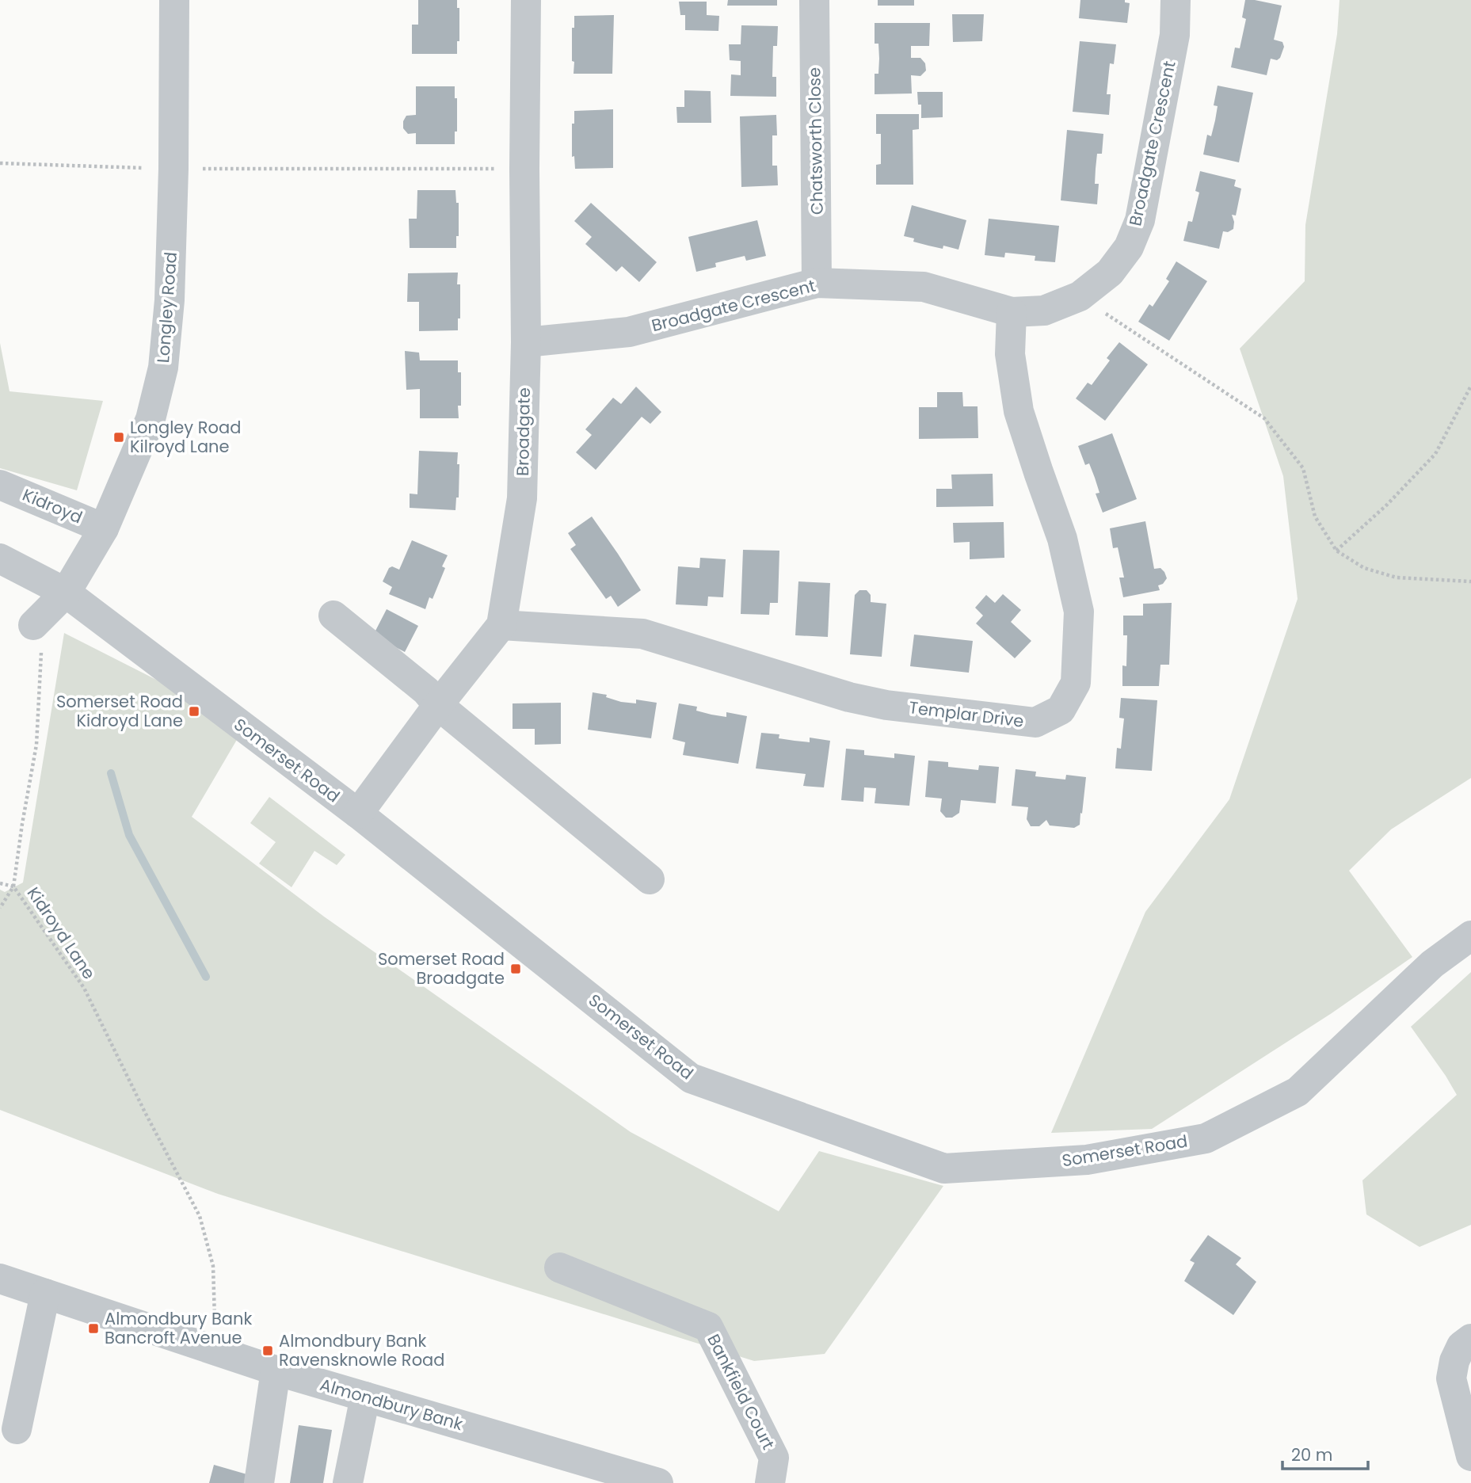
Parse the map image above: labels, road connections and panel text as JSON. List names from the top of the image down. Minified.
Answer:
{"streets":{"street":["Chatsworth Close","Broadgate Crescent","Longley Road","Broadgate","Kidroyd","Templar Drive","Somerset Road","Bankfield Court","Almondbury Bank"],"path":["Kidroyd Lane"]},"crossings":[["Chatsworth Close","Broadgate Crescent"],["Broadgate Crescent","Broadgate"],["Broadgate Crescent","Templar Drive"],["Longley Road","Kidroyd"],["Longley Road","Somerset Road"],["Longley Road","Kidroyd Lane"],["Broadgate","Templar Drive"],["Broadgate","Somerset Road"],["Kidroyd Lane","Almondbury Bank"]],"places":{"transit":["Longley Road Kilroyd Lane","Somerset Road Kidroyd Lane","Somerset Road Broadgate","Almondbury Bank Bancroft Avenue","Almondbury Bank Ravensknowle Road"]},"scale_bar":"20 m"}
